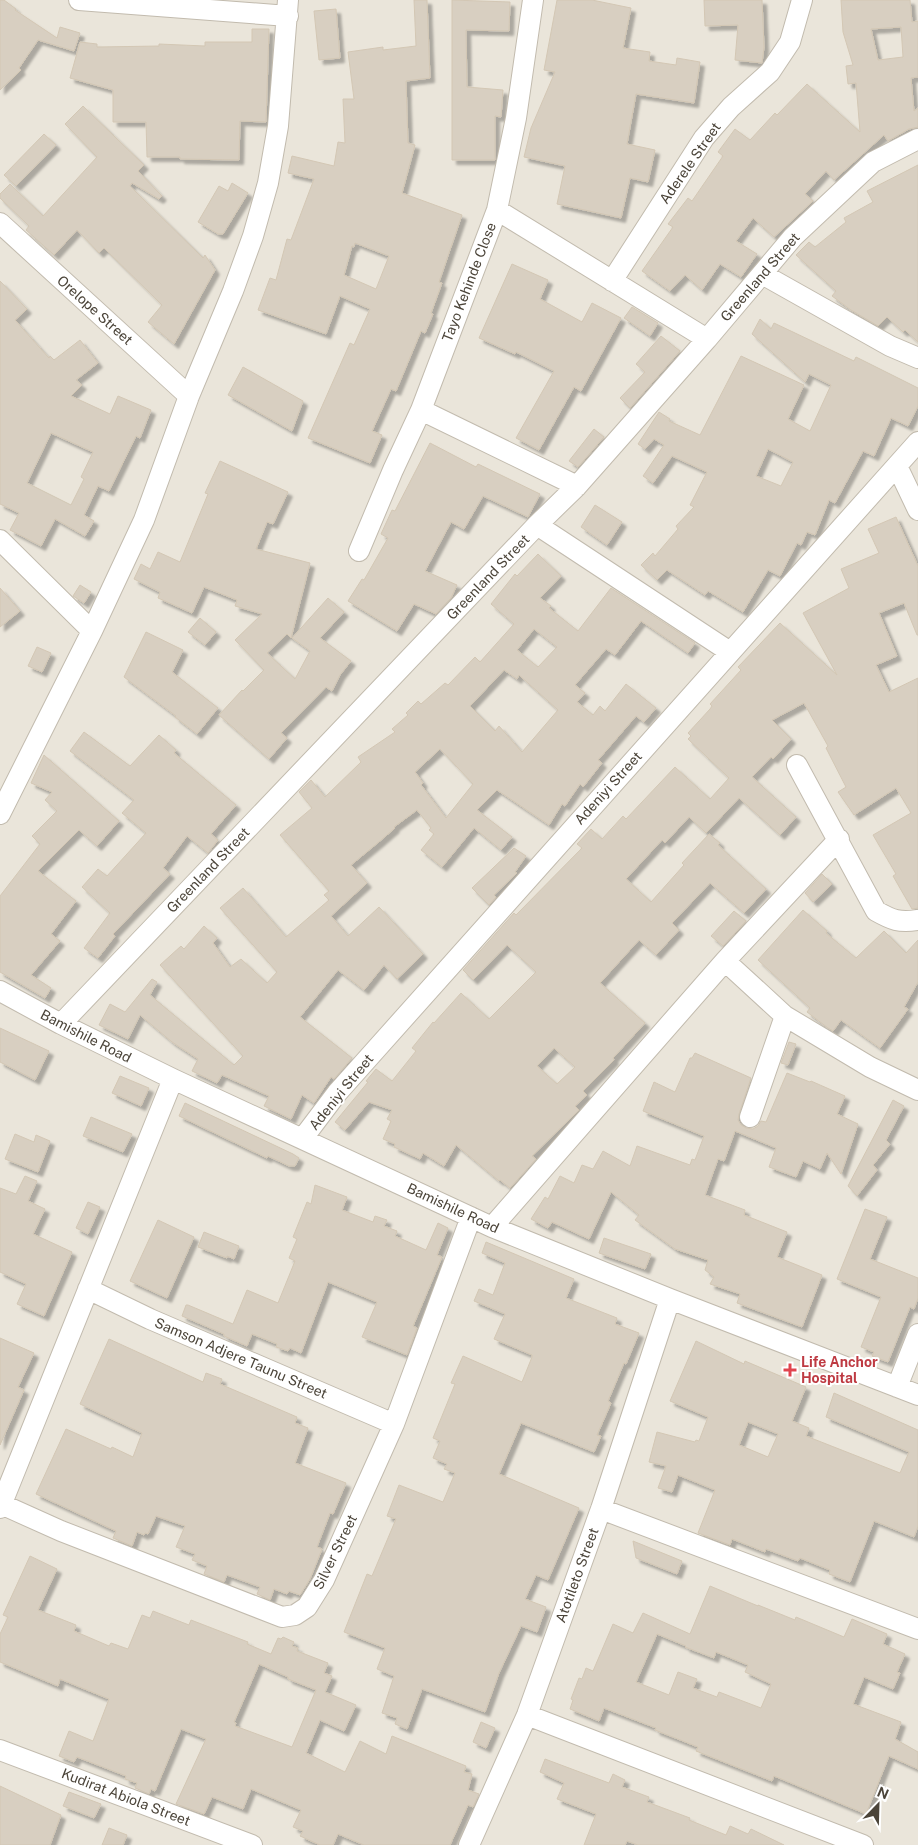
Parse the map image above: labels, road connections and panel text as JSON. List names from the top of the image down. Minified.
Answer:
{"streets":{"street":["Aderele Street","Greenland Street","Tayo Kehinde Close","Orelope Street","Adeniyi Street","Bamishile Road","Samson Adjere Taunu Street","Silver Street","Atotileto Street","Kudirat Abiola Street"]},"crossings":[["Greenland Street","Bamishile Road"],["Adeniyi Street","Bamishile Road"],["Bamishile Road","Silver Street"],["Bamishile Road","Atotileto Street"],["Samson Adjere Taunu Street","Silver Street"]],"places":{"health":["Life Anchor Hospital"]},"north":"top right"}
